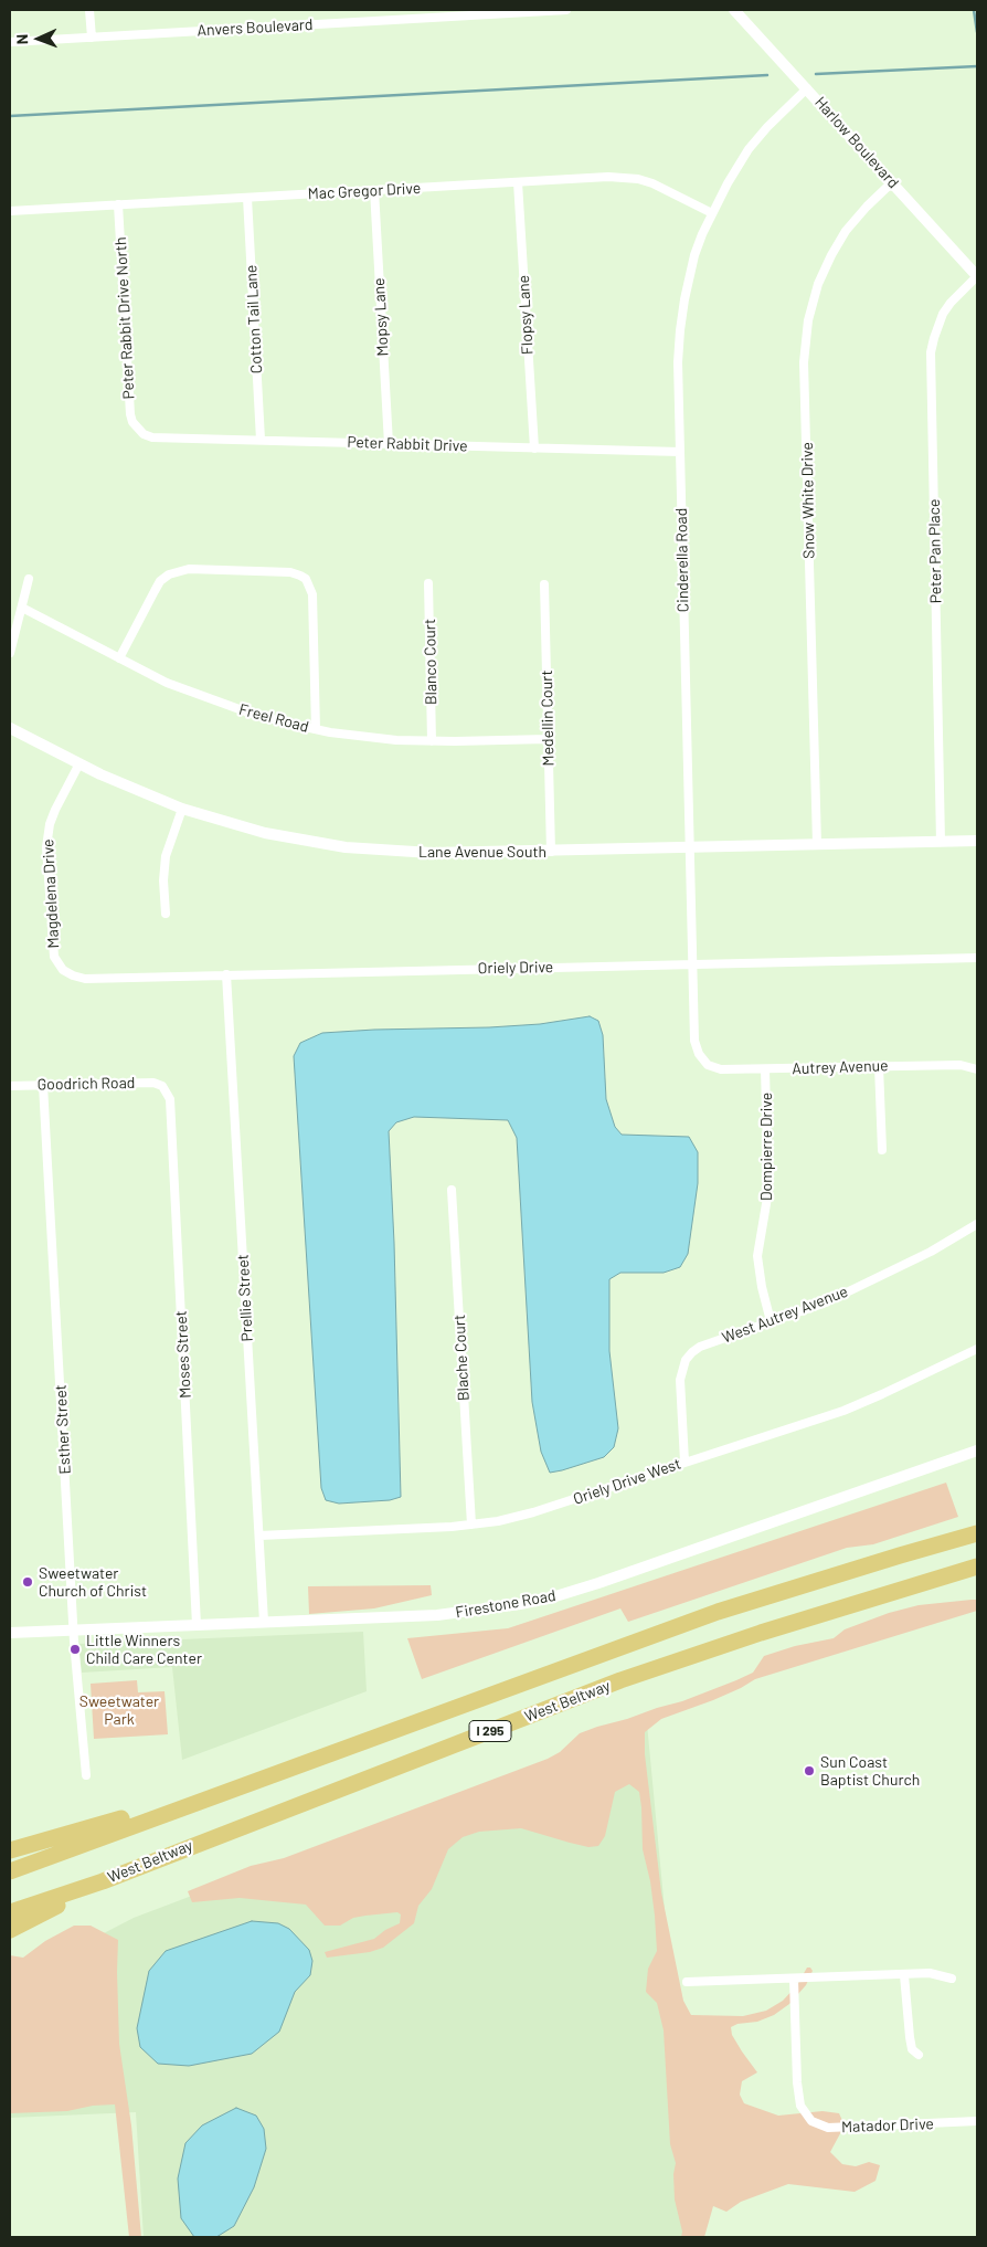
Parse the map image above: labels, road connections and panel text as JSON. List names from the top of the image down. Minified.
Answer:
{"streets":{"highway":["West Beltway","I 295"],"street":["Anvers Boulevard","Harlow Boulevard","Mac Gregor Drive","Flopsy Lane","Mopsy Lane","Peter Rabbit Drive North","Cotton Tail Lane","Peter Rabbit Drive","Snow White Drive","Peter Pan Place","Cinderella Road","Blanco Court","Freel Road","Medellin Court","Lane Avenue South","Magdelena Drive","Oriely Drive","Autrey Avenue","Goodrich Road","Dompierre Drive","Prellie Street","West Autrey Avenue","Moses Street","Blache Court","Esther Street","Oriely Drive West","Firestone Road","Matador Drive"]},"crossings":[["Harlow Boulevard","Snow White Drive"],["Harlow Boulevard","Peter Pan Place"],["Harlow Boulevard","Cinderella Road"],["Mac Gregor Drive","Flopsy Lane"],["Mac Gregor Drive","Mopsy Lane"],["Mac Gregor Drive","Peter Rabbit Drive North"],["Mac Gregor Drive","Cotton Tail Lane"],["Mac Gregor Drive","Cinderella Road"],["Flopsy Lane","Peter Rabbit Drive"],["Mopsy Lane","Peter Rabbit Drive"],["Peter Rabbit Drive North","Peter Rabbit Drive"],["Cotton Tail Lane","Peter Rabbit Drive"],["Peter Rabbit Drive","Cinderella Road"],["Snow White Drive","Lane Avenue South"],["Peter Pan Place","Lane Avenue South"],["Cinderella Road","Lane Avenue South"],["Cinderella Road","Oriely Drive"],["Cinderella Road","Autrey Avenue"],["Blanco Court","Freel Road"],["Freel Road","Medellin Court"],["Medellin Court","Lane Avenue South"],["Lane Avenue South","Magdelena Drive"],["Magdelena Drive","Oriely Drive"],["Oriely Drive","Prellie Street"],["Autrey Avenue","Dompierre Drive"],["Goodrich Road","Moses Street"],["Goodrich Road","Esther Street"],["Dompierre Drive","West Autrey Avenue"],["Prellie Street","Oriely Drive West"],["Prellie Street","Firestone Road"],["West Autrey Avenue","Oriely Drive West"],["Moses Street","Firestone Road"],["Blache Court","Oriely Drive West"],["Esther Street","Firestone Road"]],"parks":["Sweetwater Park"],"places":["Sweetwater Church of Christ","Little Winners Child Care Center","Sun Coast Baptist Church"],"north":"left"}
